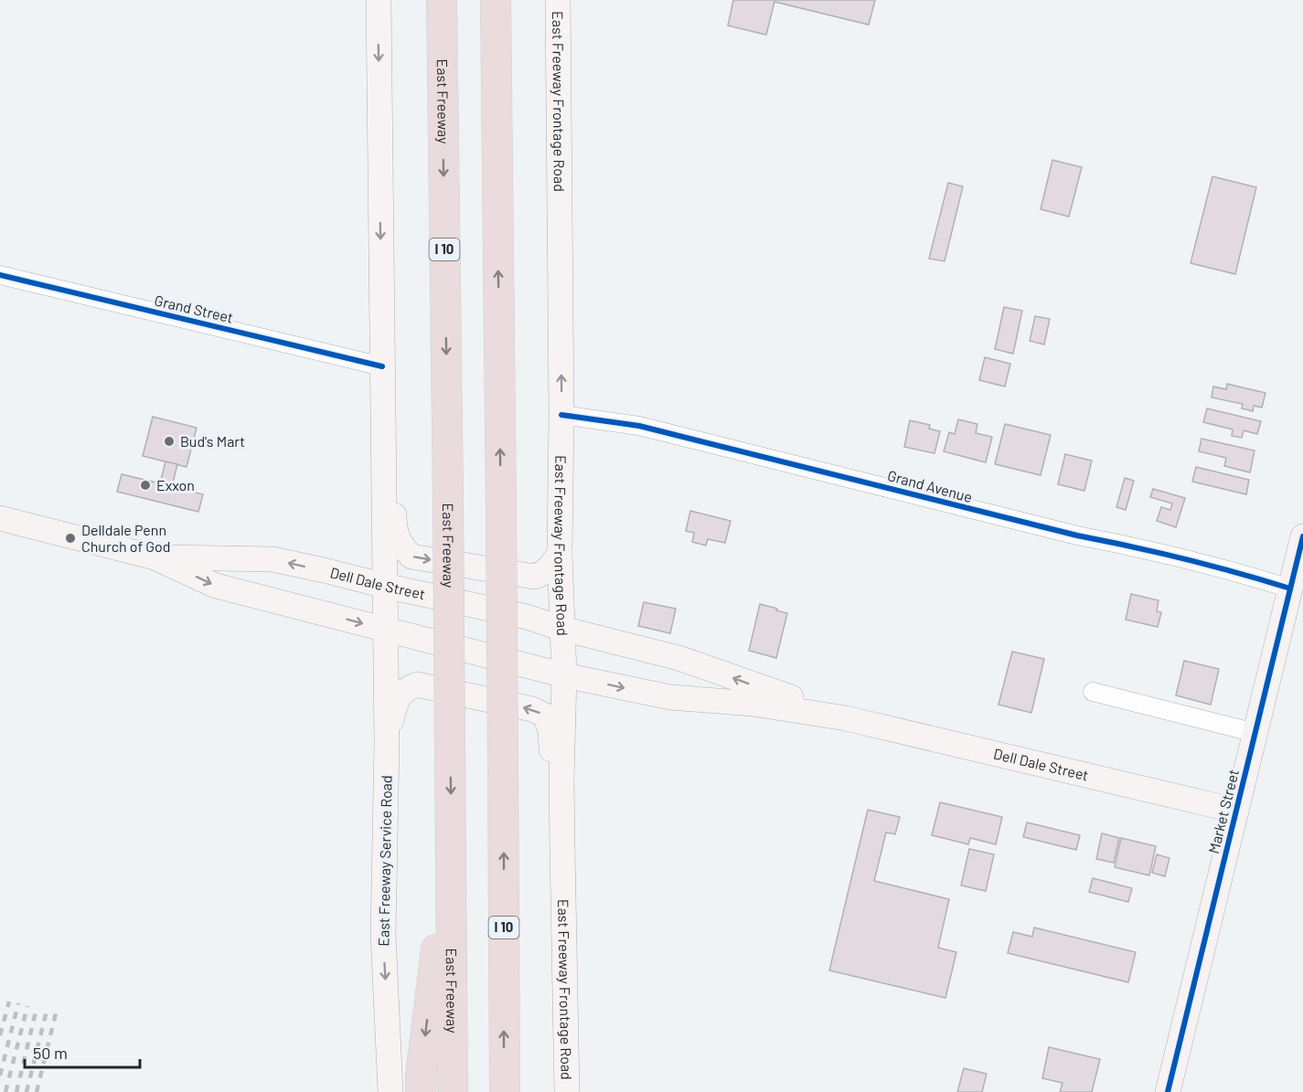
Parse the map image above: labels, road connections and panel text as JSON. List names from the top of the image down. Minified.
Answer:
{"streets":{"highway":["East Freeway","I 10"],"main road":["East Freeway Frontage Road","Dell Dale Street","Market Street","East Freeway Service Road"],"street":["Grand Street","Grand Avenue"]},"crossings":[["East Freeway Frontage Road","Grand Avenue"],["East Freeway Frontage Road","Dell Dale Street"],["Grand Avenue","Market Street"],["Dell Dale Street","Market Street"],["Dell Dale Street","East Freeway Service Road"]],"one_way":["East Freeway Service Road"],"places":["Bud's Mart","Exxon","Delldale Penn Church of God"],"scale_bar":"50 m"}
